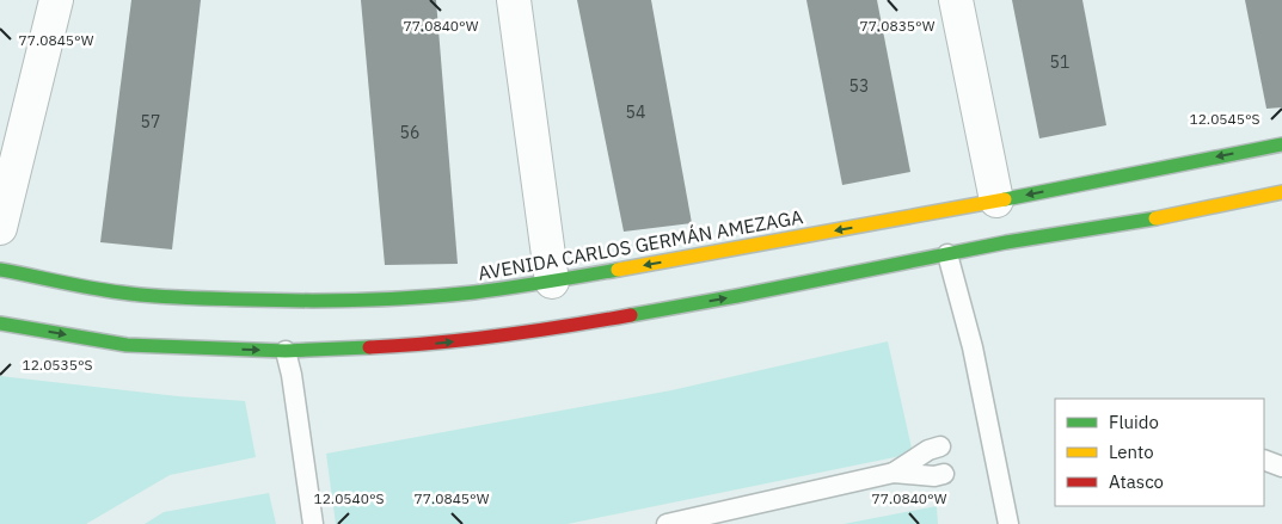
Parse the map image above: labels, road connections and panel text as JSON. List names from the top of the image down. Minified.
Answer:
{"streets":{"main road":["AVENIDA CARLOS GERMÁN AMEZAGA"]},"house_numbers":["51","53","54","57","56"],"legend":["Fluido","Lento","Atasco"],"coordinates":["77.0840°W","77.0835°W","77.0845°W","12.0545°S","12.0535°S","12.0540°S"]}
